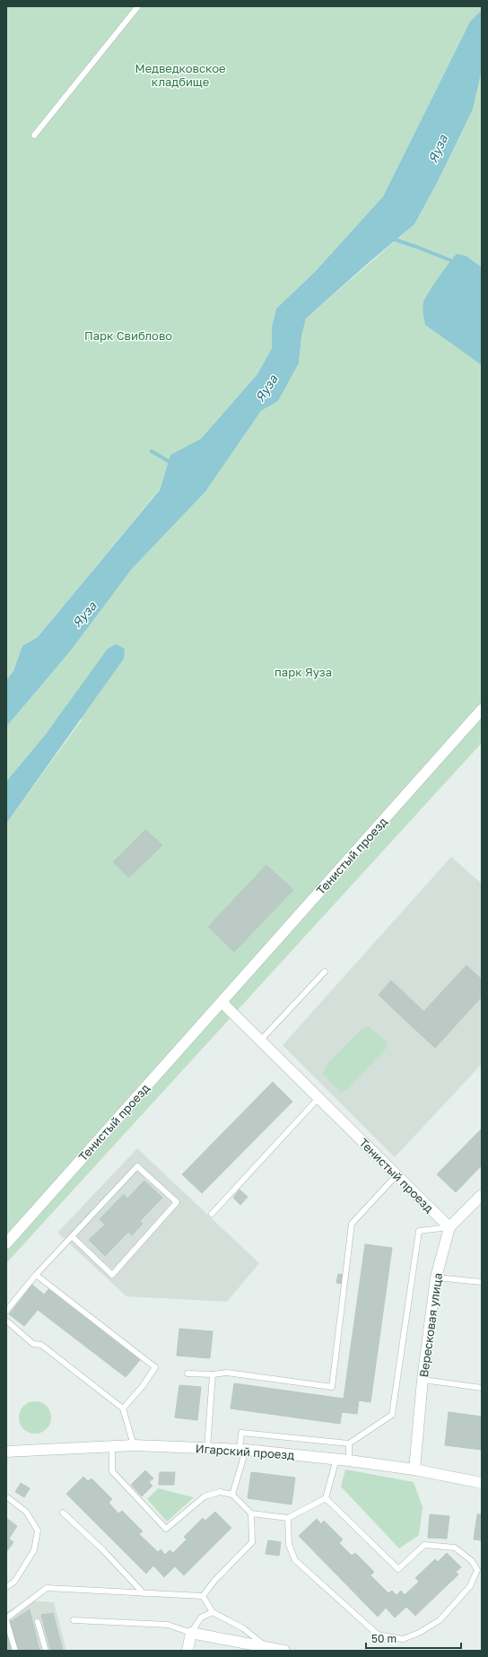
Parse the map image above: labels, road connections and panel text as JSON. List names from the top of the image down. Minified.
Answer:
{"streets":{"street":["Тенистый проезд","Вересковая улица","Игарский проезд"]},"crossings":[["Тенистый проезд","Вересковая улица"],["Вересковая улица","Игарский проезд"]],"water":["Яуза"],"parks":["Медведковское кладбище","Парк Свиблово","парк Яуза"],"scale_bar":"50 m"}
